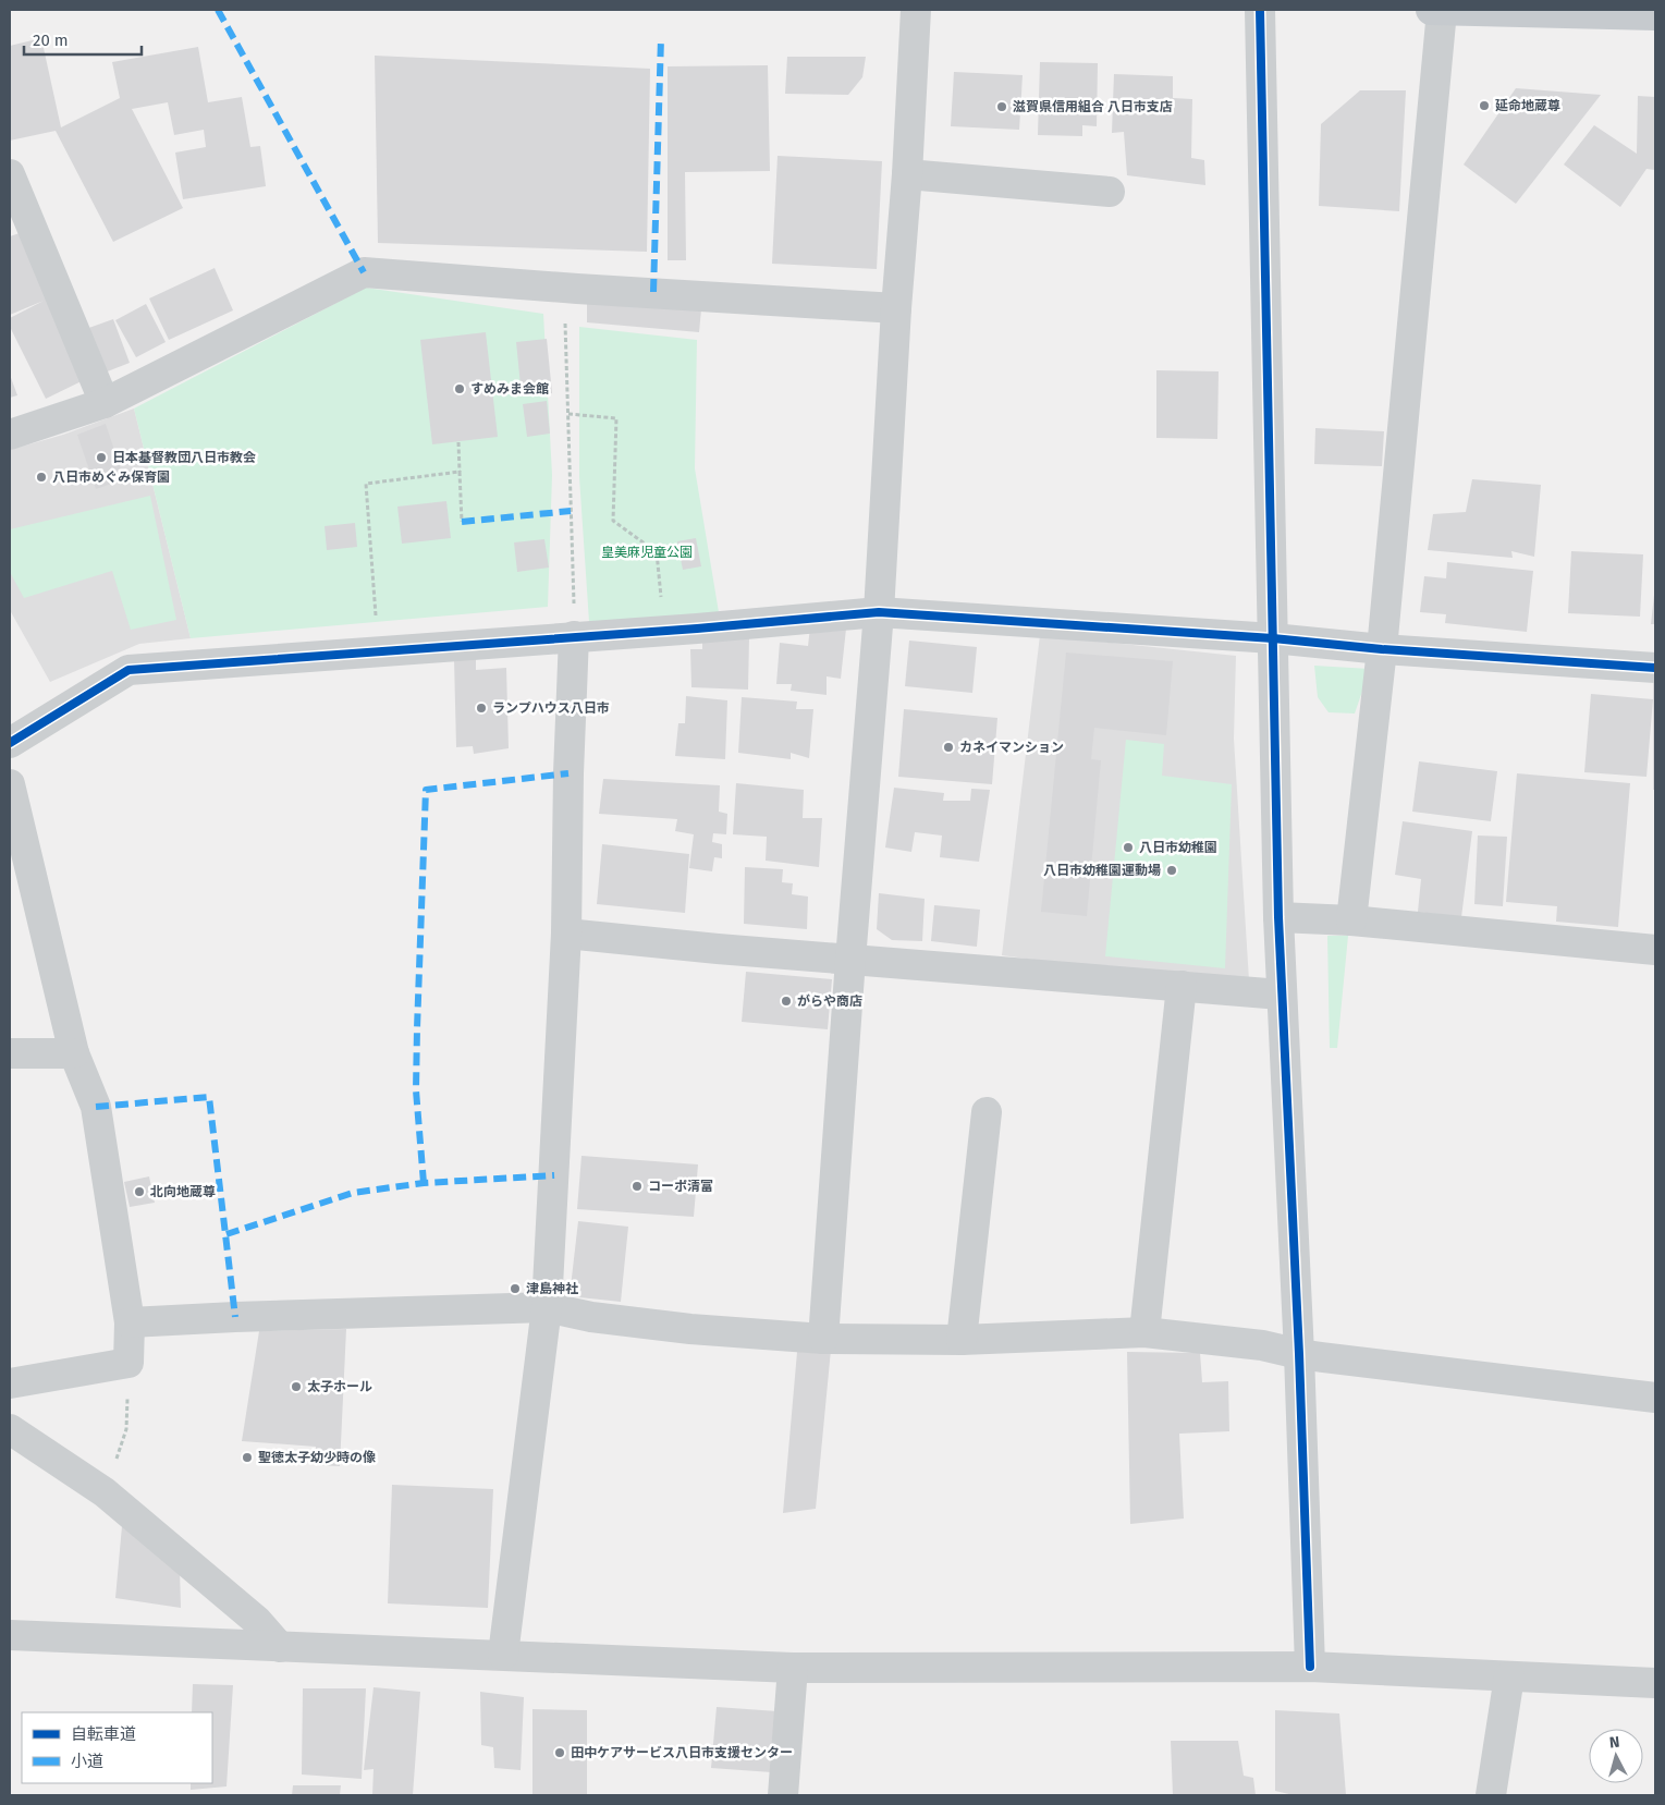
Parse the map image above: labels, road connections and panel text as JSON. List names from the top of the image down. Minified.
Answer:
{"parks":["皇美麻児童公園"],"places":["延命地蔵尊","滋賀県信用組合 八日市支店","すめみま会館","日本基督教団八日市教会","八日市めぐみ保育園","ランプハウス八日市","カネイマンション","八日市幼稚園","八日市幼稚園運動場","がらや商店","コーポ清富","北向地蔵尊","津島神社","太子ホール","聖徳太子幼少時の像","田中ケアサービス八日市支援センター"],"legend":["自転車道","小道"],"scale_bar":"20 m","north":"top"}
